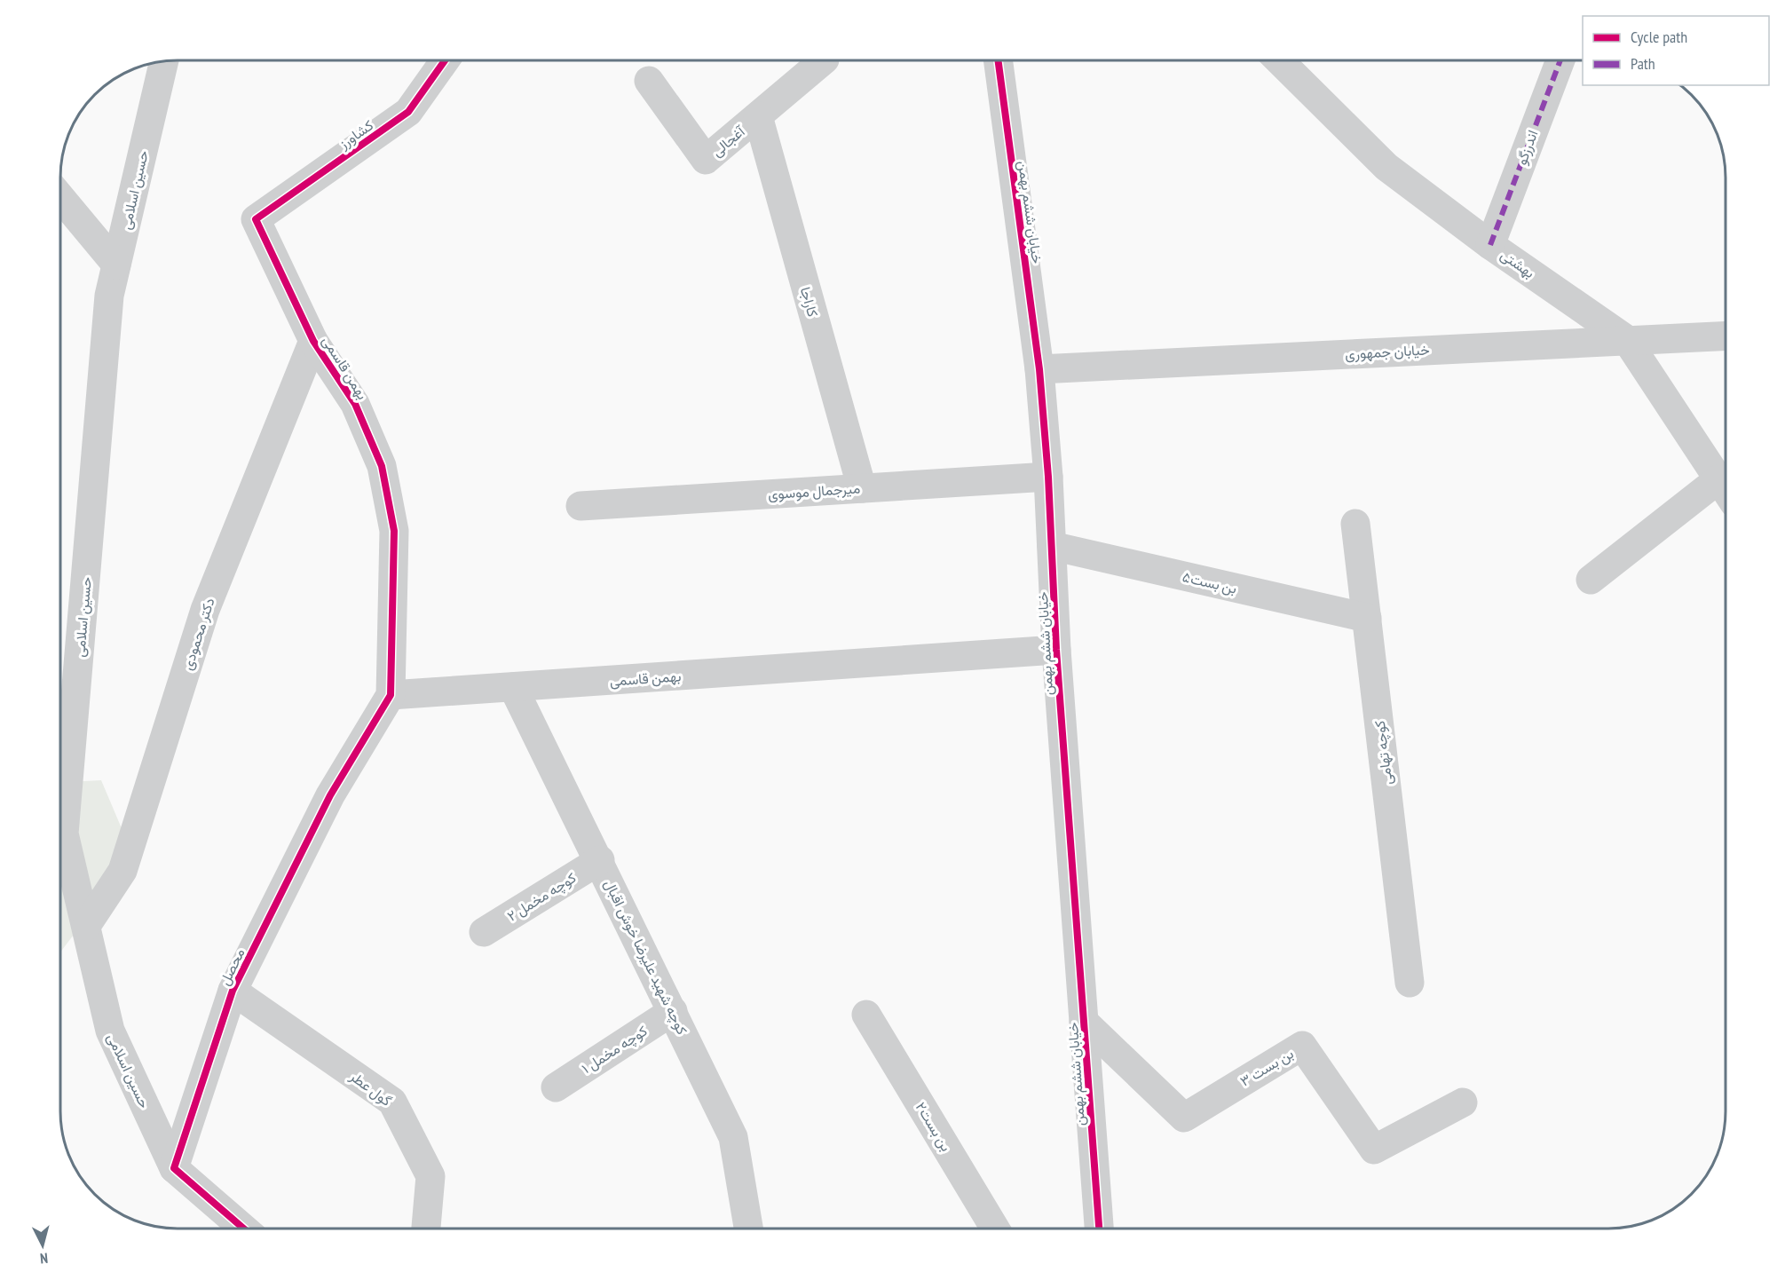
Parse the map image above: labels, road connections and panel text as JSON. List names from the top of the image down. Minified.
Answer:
{"streets":{"street":["کشاورز","آغجالی","اندرزگو","حسین اسلامی","خیابان ششم بهمن","بهشتی","کاراجا","خیابان جمهوری","بهمن قاسمی","میرجمال موسوی","بن بست۵","دکتر محمودی","کوچه تهامی","کوچه مخمل ۲","کوچه شهید علیرضا خوش اقبال","محصل","کوچه مخمل ۱","بن بست ۳","گول عطر","بن بست۲"]},"crossings":[["کشاورز","بهمن قاسمی"],["آغجالی","کاراجا"],["اندرزگو","بهشتی"],["حسین اسلامی","دکتر محمودی"],["حسین اسلامی","محصل"],["خیابان ششم بهمن","خیابان جمهوری"],["خیابان ششم بهمن","بهمن قاسمی"],["خیابان ششم بهمن","میرجمال موسوی"],["خیابان ششم بهمن","بن بست۵"],["خیابان ششم بهمن","بن بست ۳"],["بهشتی","خیابان جمهوری"],["کاراجا","میرجمال موسوی"],["بهمن قاسمی","دکتر محمودی"],["بهمن قاسمی","کوچه شهید علیرضا خوش اقبال"],["بهمن قاسمی","محصل"],["بن بست۵","کوچه تهامی"],["کوچه مخمل ۲","کوچه شهید علیرضا خوش اقبال"],["کوچه شهید علیرضا خوش اقبال","کوچه مخمل ۱"],["محصل","گول عطر"]],"legend":["Cycle path","Path"],"north":"bottom"}
